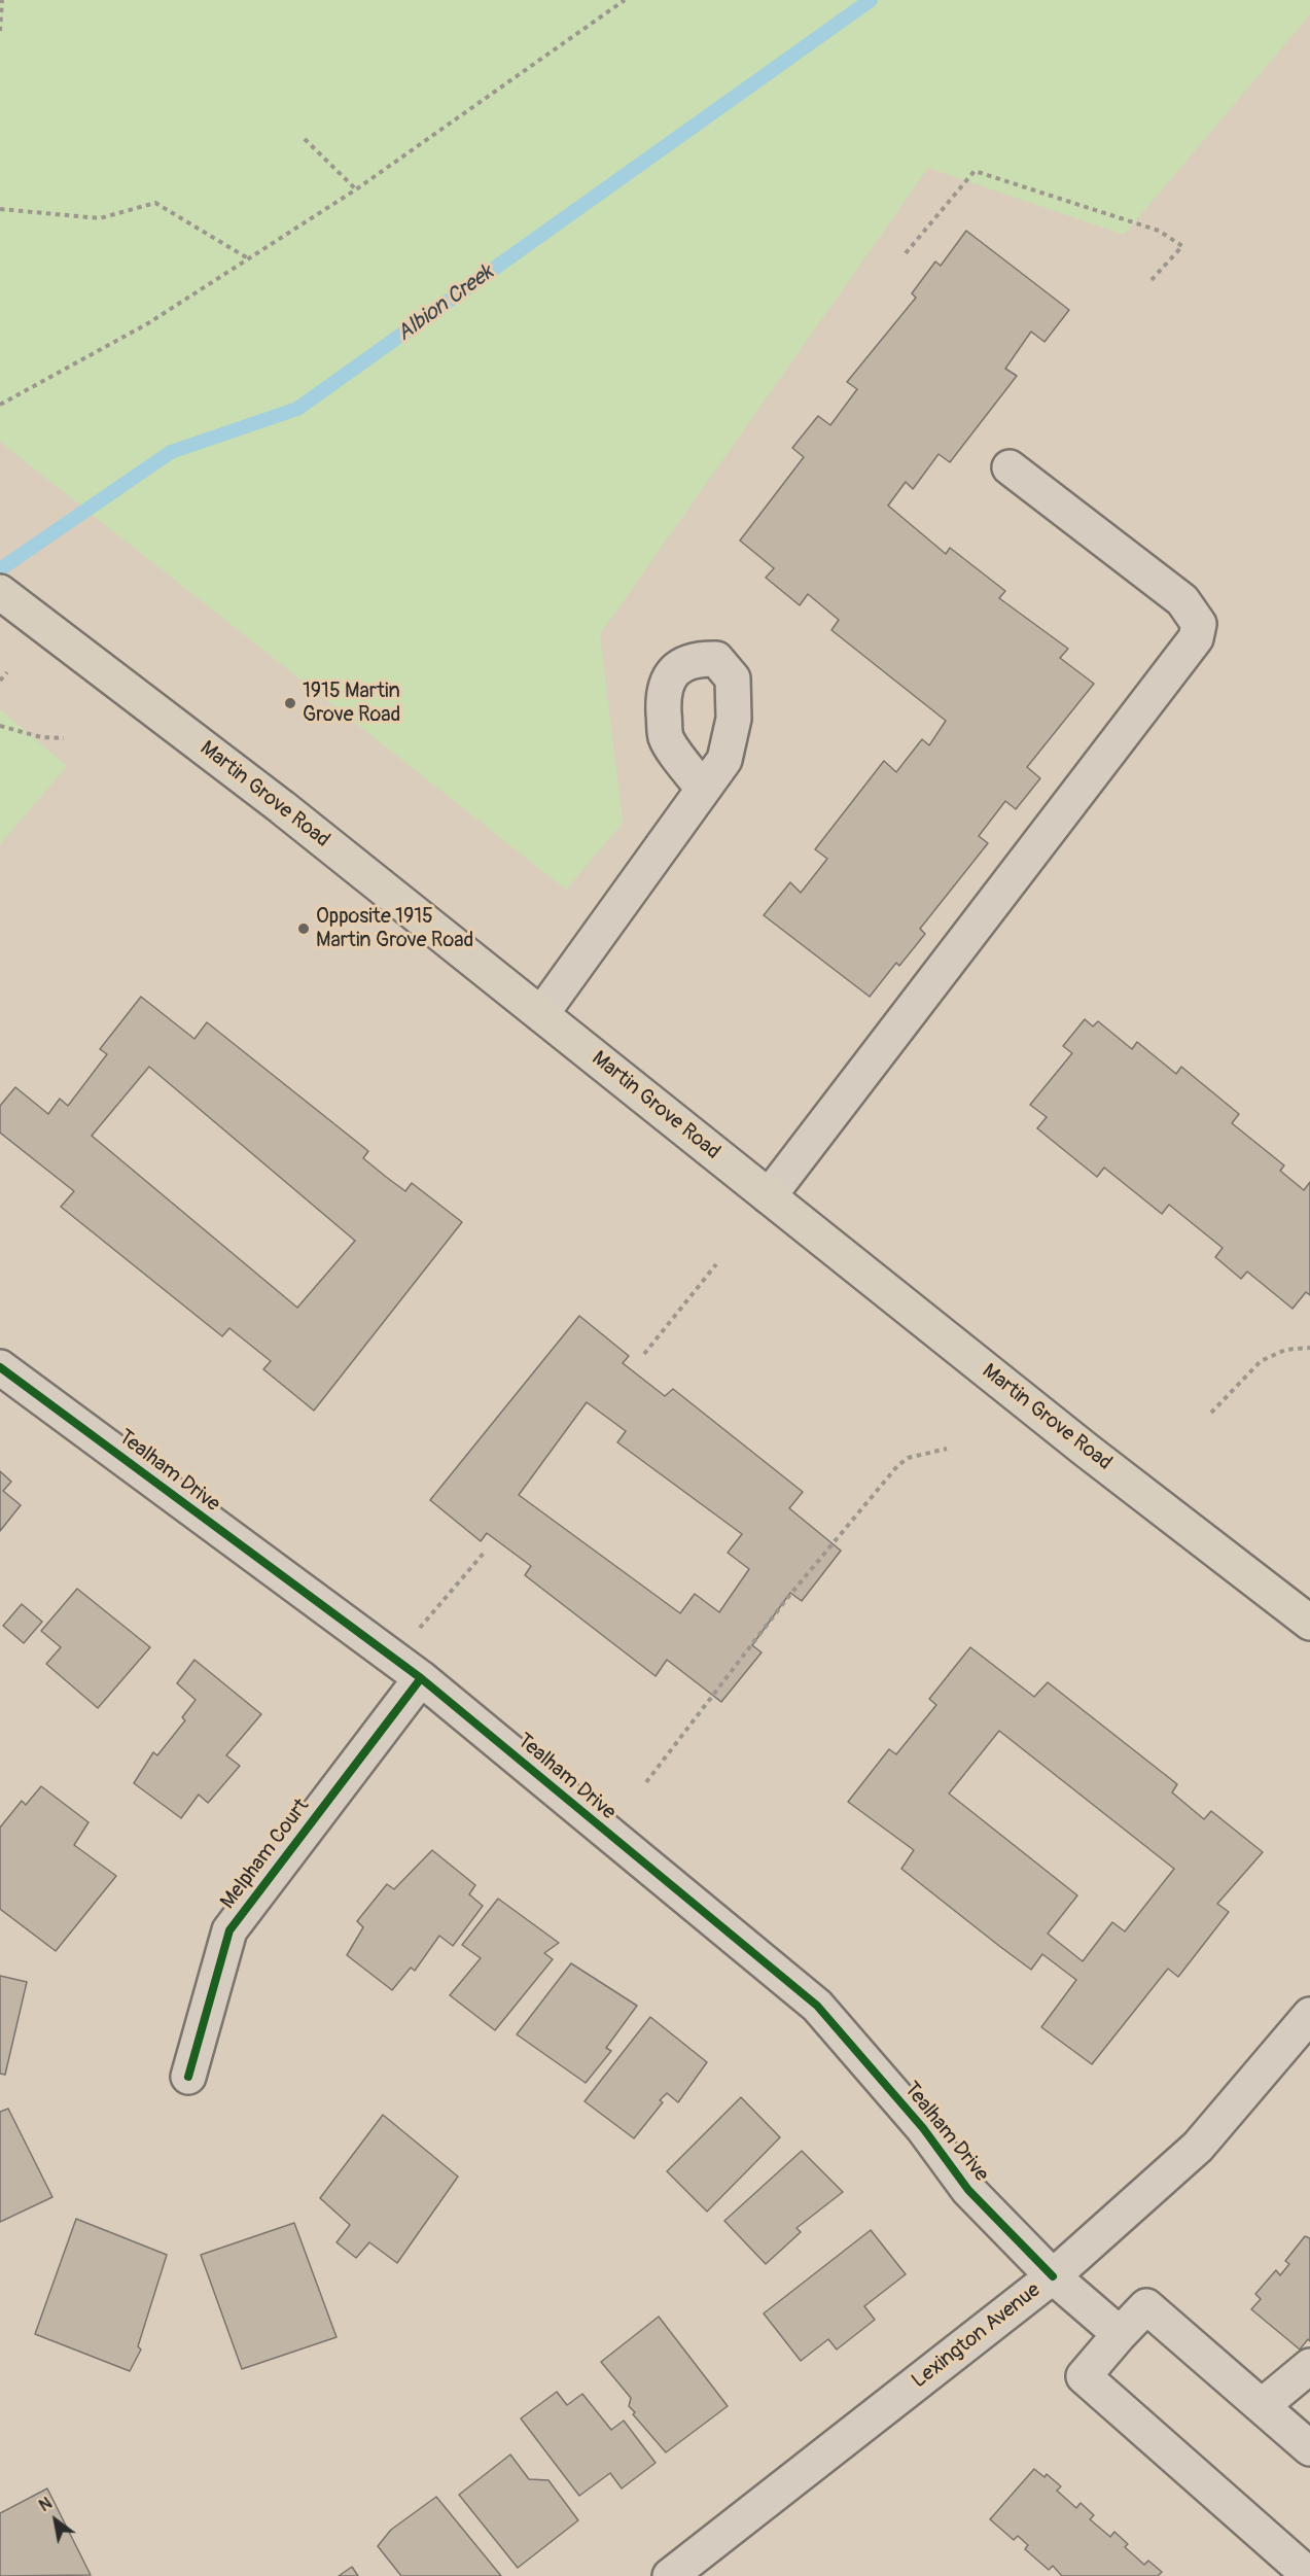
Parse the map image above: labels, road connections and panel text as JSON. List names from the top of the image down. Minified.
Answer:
{"streets":{"main road":["Martin Grove Road"],"street":["Tealham Drive","Melpham Court","Lexington Avenue"]},"crossings":[["Tealham Drive","Melpham Court"],["Tealham Drive","Lexington Avenue"]],"water":["Albion Creek"],"places":["1915 Martin Grove Road","Opposite 1915 Martin Grove Road"],"north":"top left"}
